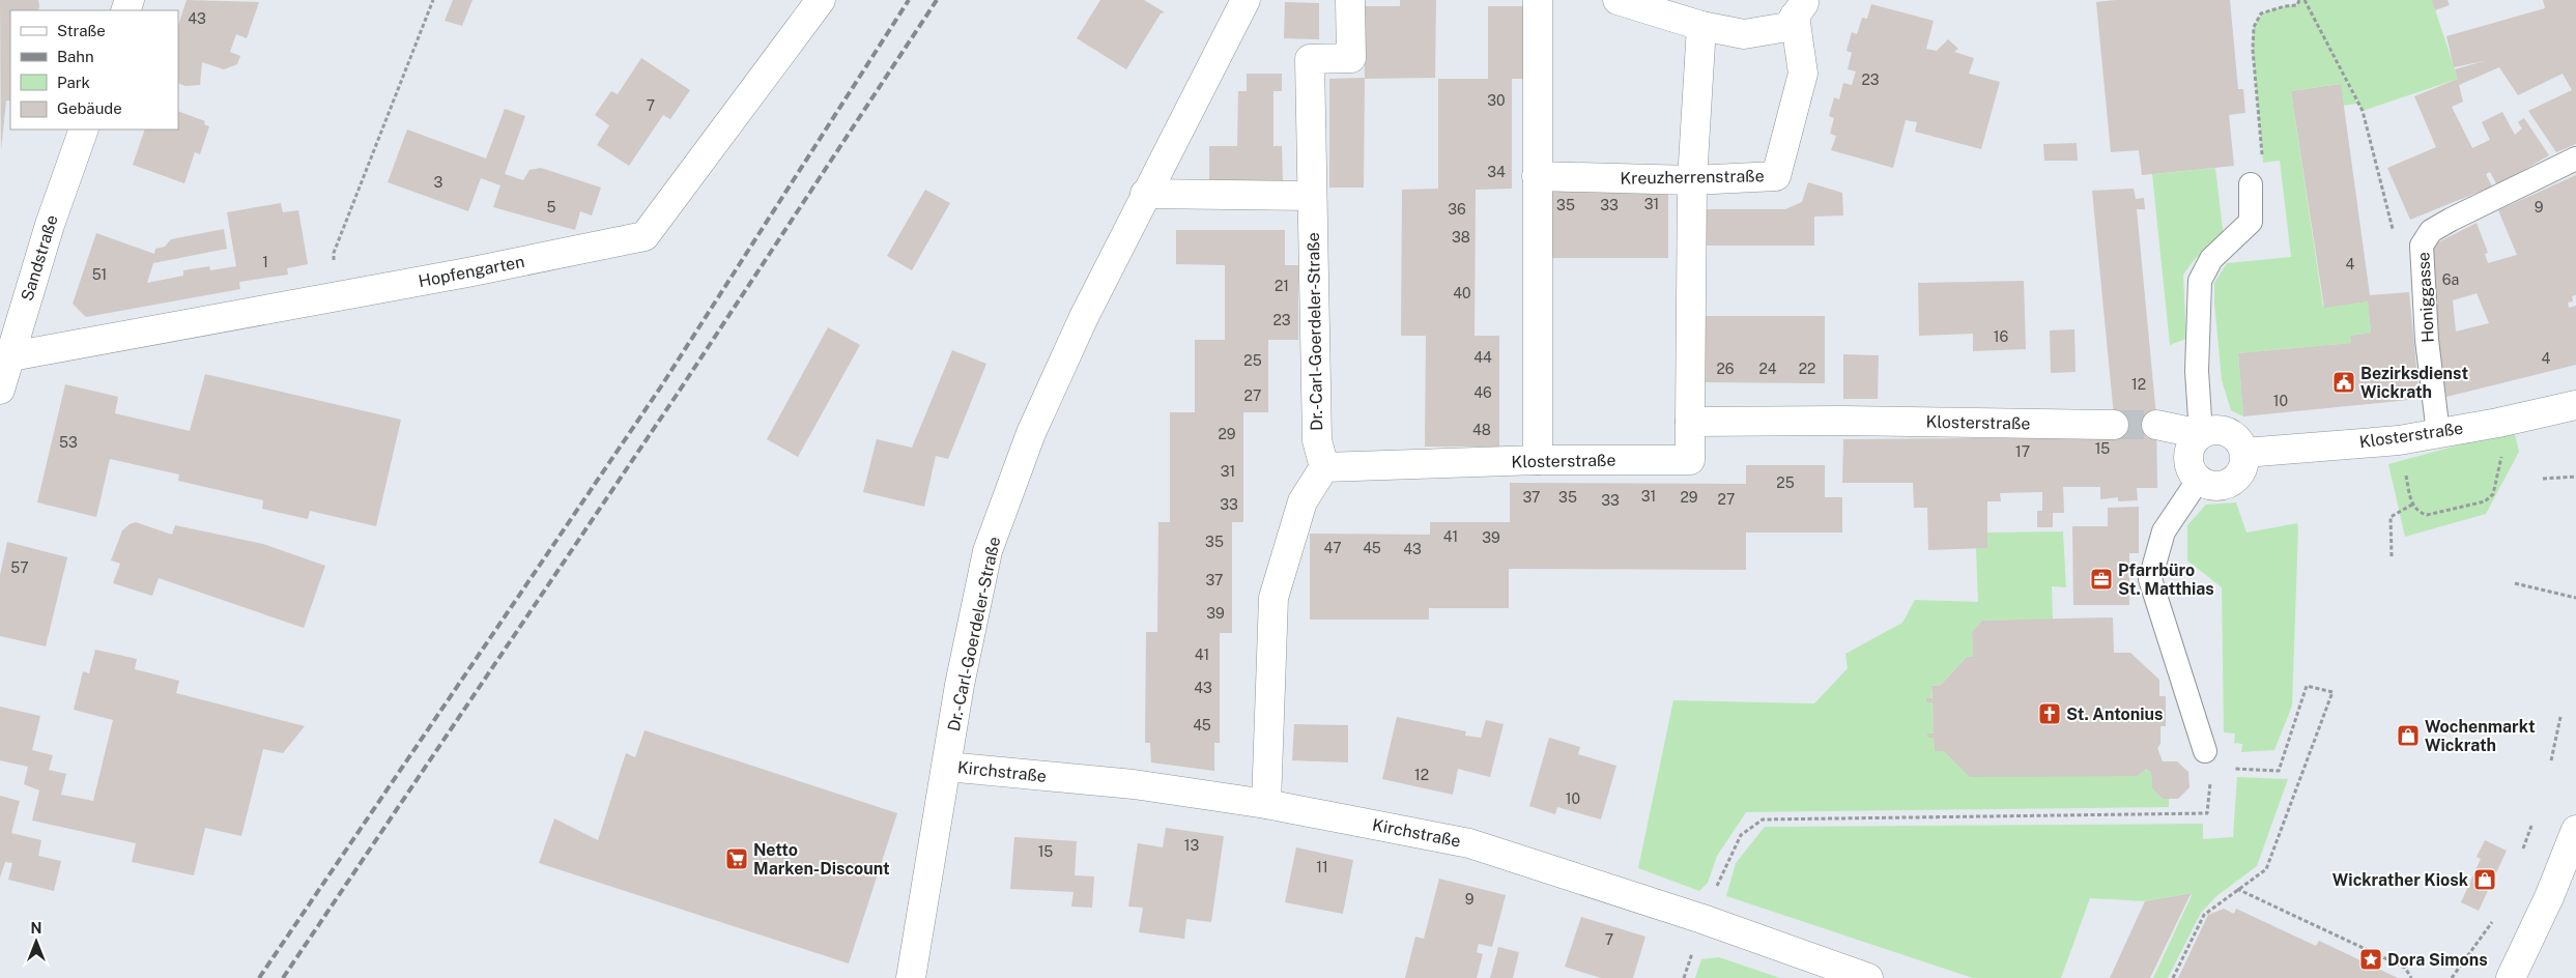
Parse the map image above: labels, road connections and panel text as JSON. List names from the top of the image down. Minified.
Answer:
{"streets":{"street":["Kreuzherrenstraße","Sandstraße","Hopfengarten","Dr.-Carl-Goerdeler-Straße","Klosterstraße","Kirchstraße"],"lane":["Honiggasse"]},"crossings":[["Sandstraße","Hopfengarten"],["Honiggasse","Klosterstraße"],["Dr.-Carl-Goerdeler-Straße","Klosterstraße"],["Dr.-Carl-Goerdeler-Straße","Kirchstraße"]],"places":{"public building":["Bezirksdienst Wickrath"],"office":["Pfarrbüro St. Matthias"],"church":["St. Antonius"],"shop":["Wochenmarkt Wickrath","Wickrather Kiosk"],"supermarket":["Netto Marken-Discount"],"place":["Dora Simons"]},"house_numbers":["43","23","30","7","34","3","31","35","33","5","9","36","38","1","4","51","6a","21","40","23","16","44","4","25","26","24","22","12","46","27","10","48","29","53","15","17","31","25","31","37","35","29","27","33","33","41","39","35","47","45","43","57","37","39","41","43","45","12","10","13","15","11","9","7"],"legend":["Straße","Bahn","Park","Gebäude"],"north":"top"}
